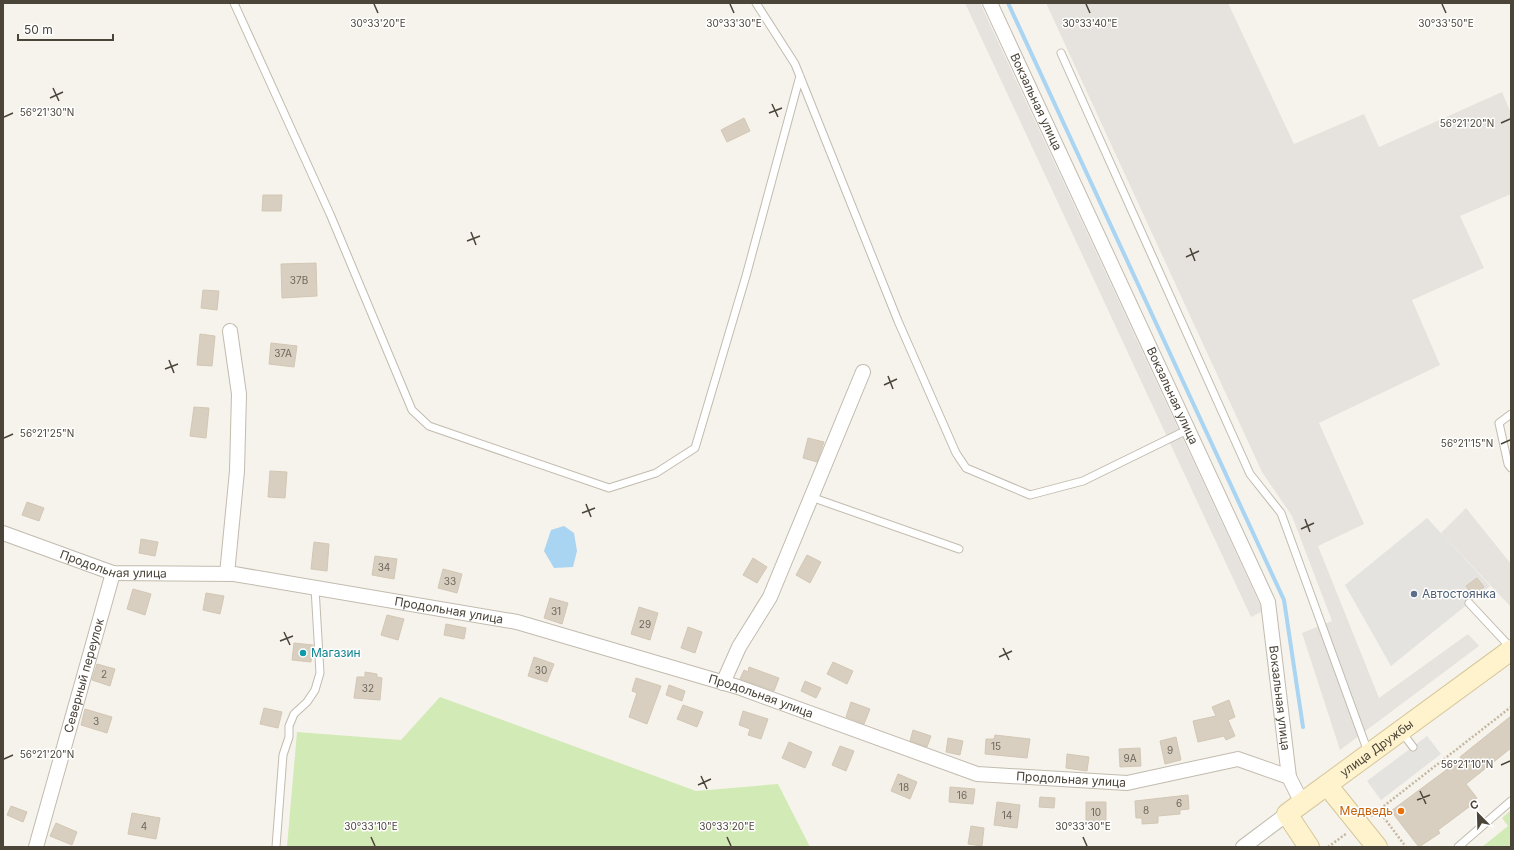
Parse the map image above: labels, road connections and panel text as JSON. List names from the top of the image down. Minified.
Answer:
{"streets":{"street":["Вокзальная улица","Продольная улица","Северный переулок","улица Дружбы"]},"crossings":[["Вокзальная улица","Продольная улица"],["Вокзальная улица","улица Дружбы"],["Продольная улица","Северный переулок"]],"places":["Автостоянка","Магазин","Медведь"],"house_numbers":["37В","37А","34","33","31","29","30","2","32","3","15","9","9А","18","16","6","8","10","14","4"],"scale_bar":"50 m","north":"top left","coordinates":["30°33'20\"E","30°33'30\"E","30°33'40\"E","30°33'50\"E","56°21'30\"N","56°21'20\"N","56°21'25\"N","56°21'15\"N","56°21'10\"N","30°33'10\"E"]}
